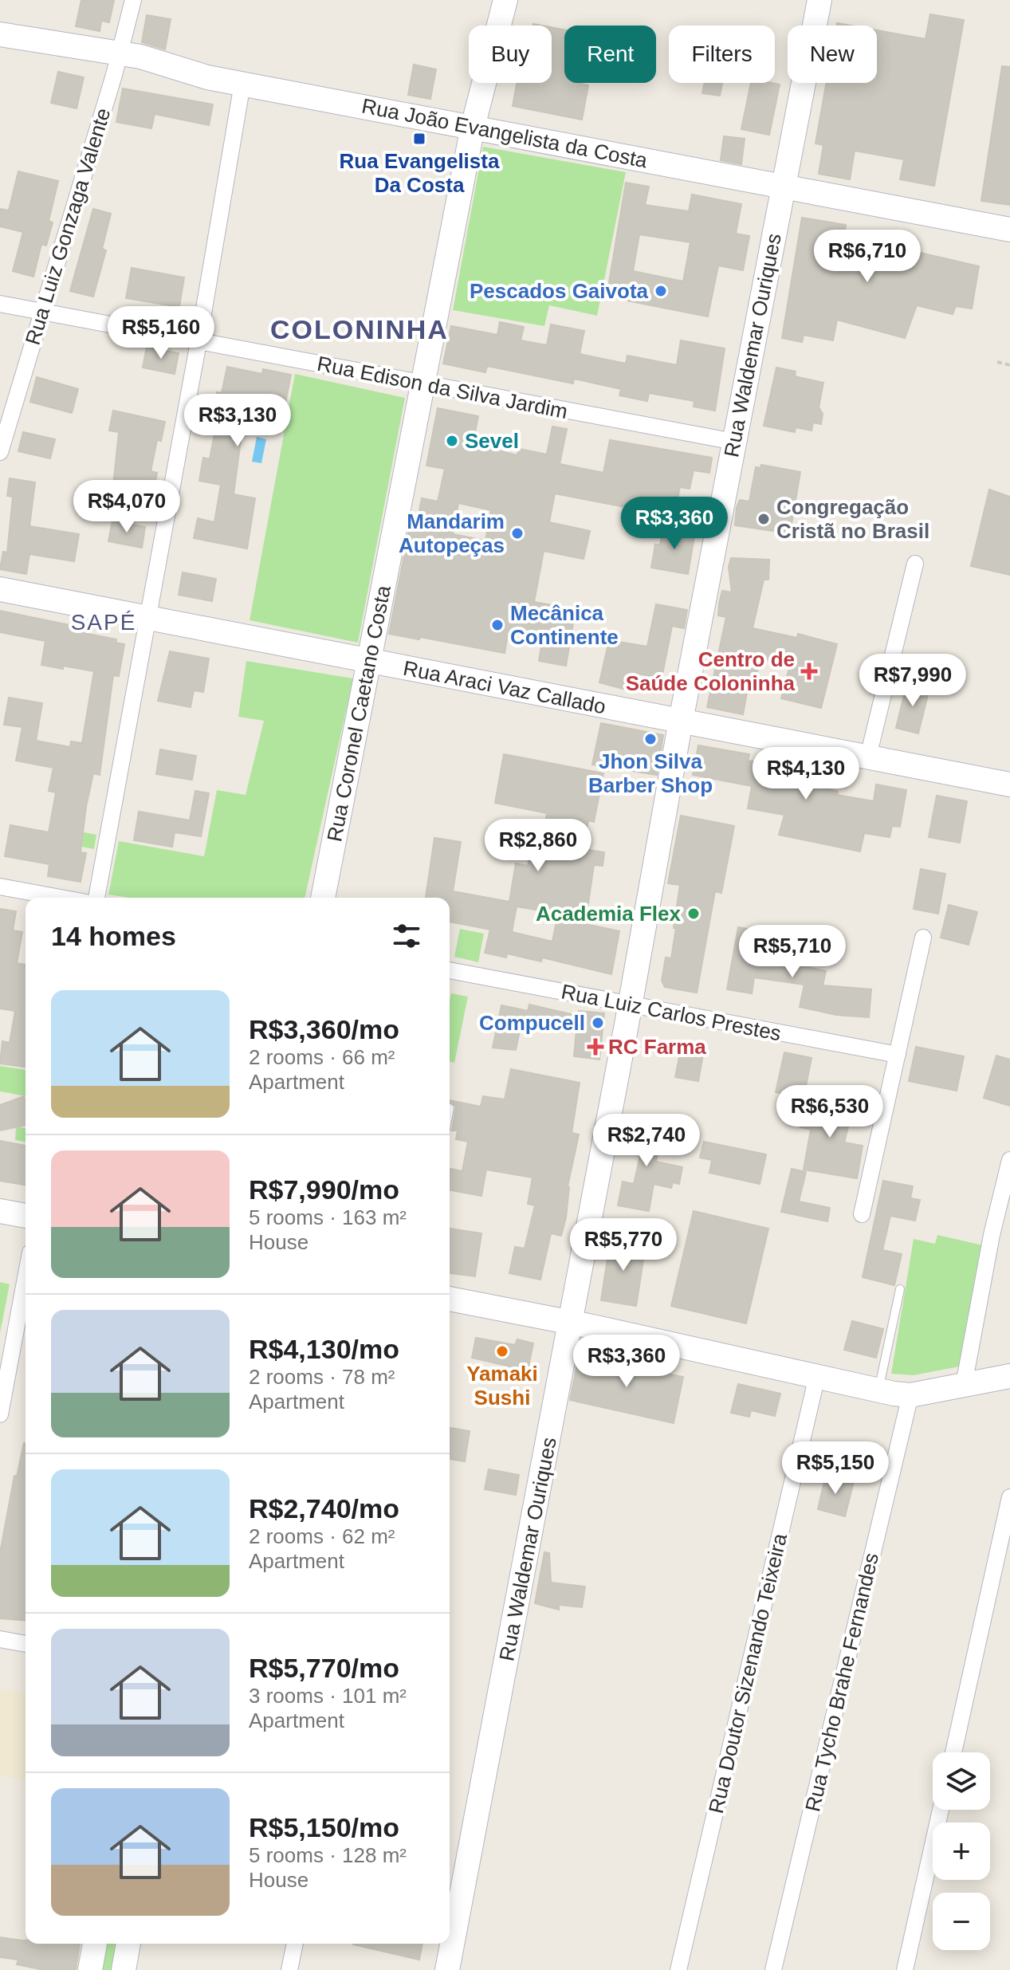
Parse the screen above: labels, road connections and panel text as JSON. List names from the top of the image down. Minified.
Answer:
{"streets":{"street":["Rua João Evangelista da Costa","Rua Luiz Gonzaga Valente","Rua Waldemar Ouriques","Rua Edison da Silva Jardim","Rua Araci Vaz Callado","Rua Coronel Caetano Costa","Rua Luiz Carlos Prestes","Rua Doutor Sizenando Teixeira","Rua Tycho Brahe Fernandes"]},"crossings":[["Rua João Evangelista da Costa","Rua Luiz Gonzaga Valente"],["Rua João Evangelista da Costa","Rua Waldemar Ouriques"],["Rua João Evangelista da Costa","Rua Coronel Caetano Costa"],["Rua Luiz Gonzaga Valente","Rua Edison da Silva Jardim"],["Rua Waldemar Ouriques","Rua Edison da Silva Jardim"],["Rua Waldemar Ouriques","Rua Araci Vaz Callado"],["Rua Waldemar Ouriques","Rua Luiz Carlos Prestes"],["Rua Edison da Silva Jardim","Rua Coronel Caetano Costa"],["Rua Araci Vaz Callado","Rua Coronel Caetano Costa"]],"districts":["COLONINHA","SAPÉ"],"places":{"transit":["Rua Evangelista Da Costa"],"other":["Pescados Gaivota","Sevel","Congregação Cristã no Brasil","Mandarim Autopeças","Mecânica Continente","Jhon Silva Barber Shop","Academia Flex","Compucell","Yamaki Sushi"],"health":["Centro de Saúde Coloninha","RC Farma"]},"page":{"chip":["Buy","Rent","Filters","New"],"price":["R$6,710","R$5,160","R$3,130","R$4,070","R$3,360","R$7,990","R$4,130","R$2,860","R$5,710","R$6,530","R$2,740","R$5,770","R$3,360","R$5,150"],"heading":"14 homes","list":[{"name":"R$3,360/mo","note":"2 rooms · 66 m² · Apartment"},{"name":"R$7,990/mo","note":"5 rooms · 163 m² · House"},{"name":"R$4,130/mo","note":"2 rooms · 78 m² · Apartment"},{"name":"R$2,740/mo","note":"2 rooms · 62 m² · Apartment"},{"name":"R$5,770/mo","note":"3 rooms · 101 m² · Apartment"},{"name":"R$5,150/mo","note":"5 rooms · 128 m² · House"}],"map_buttons":["+","−"]}}
